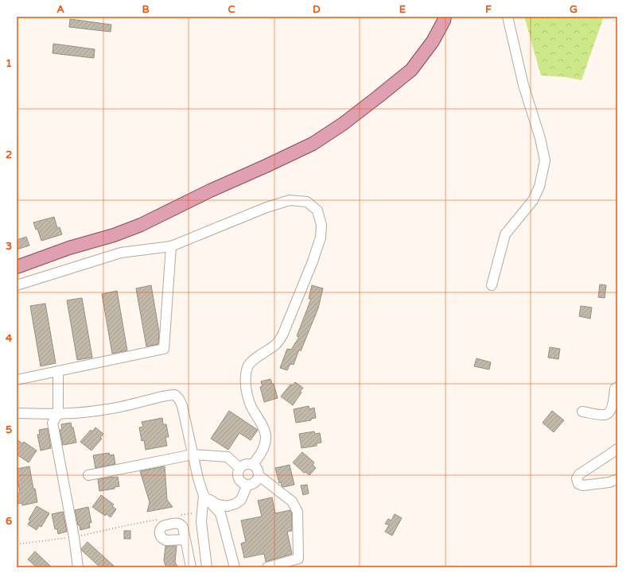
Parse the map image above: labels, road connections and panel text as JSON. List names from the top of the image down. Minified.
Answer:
{"grid":{"columns":["A","B","C","D","E","F","G"],"rows":["1","2","3","4","5","6"]}}
